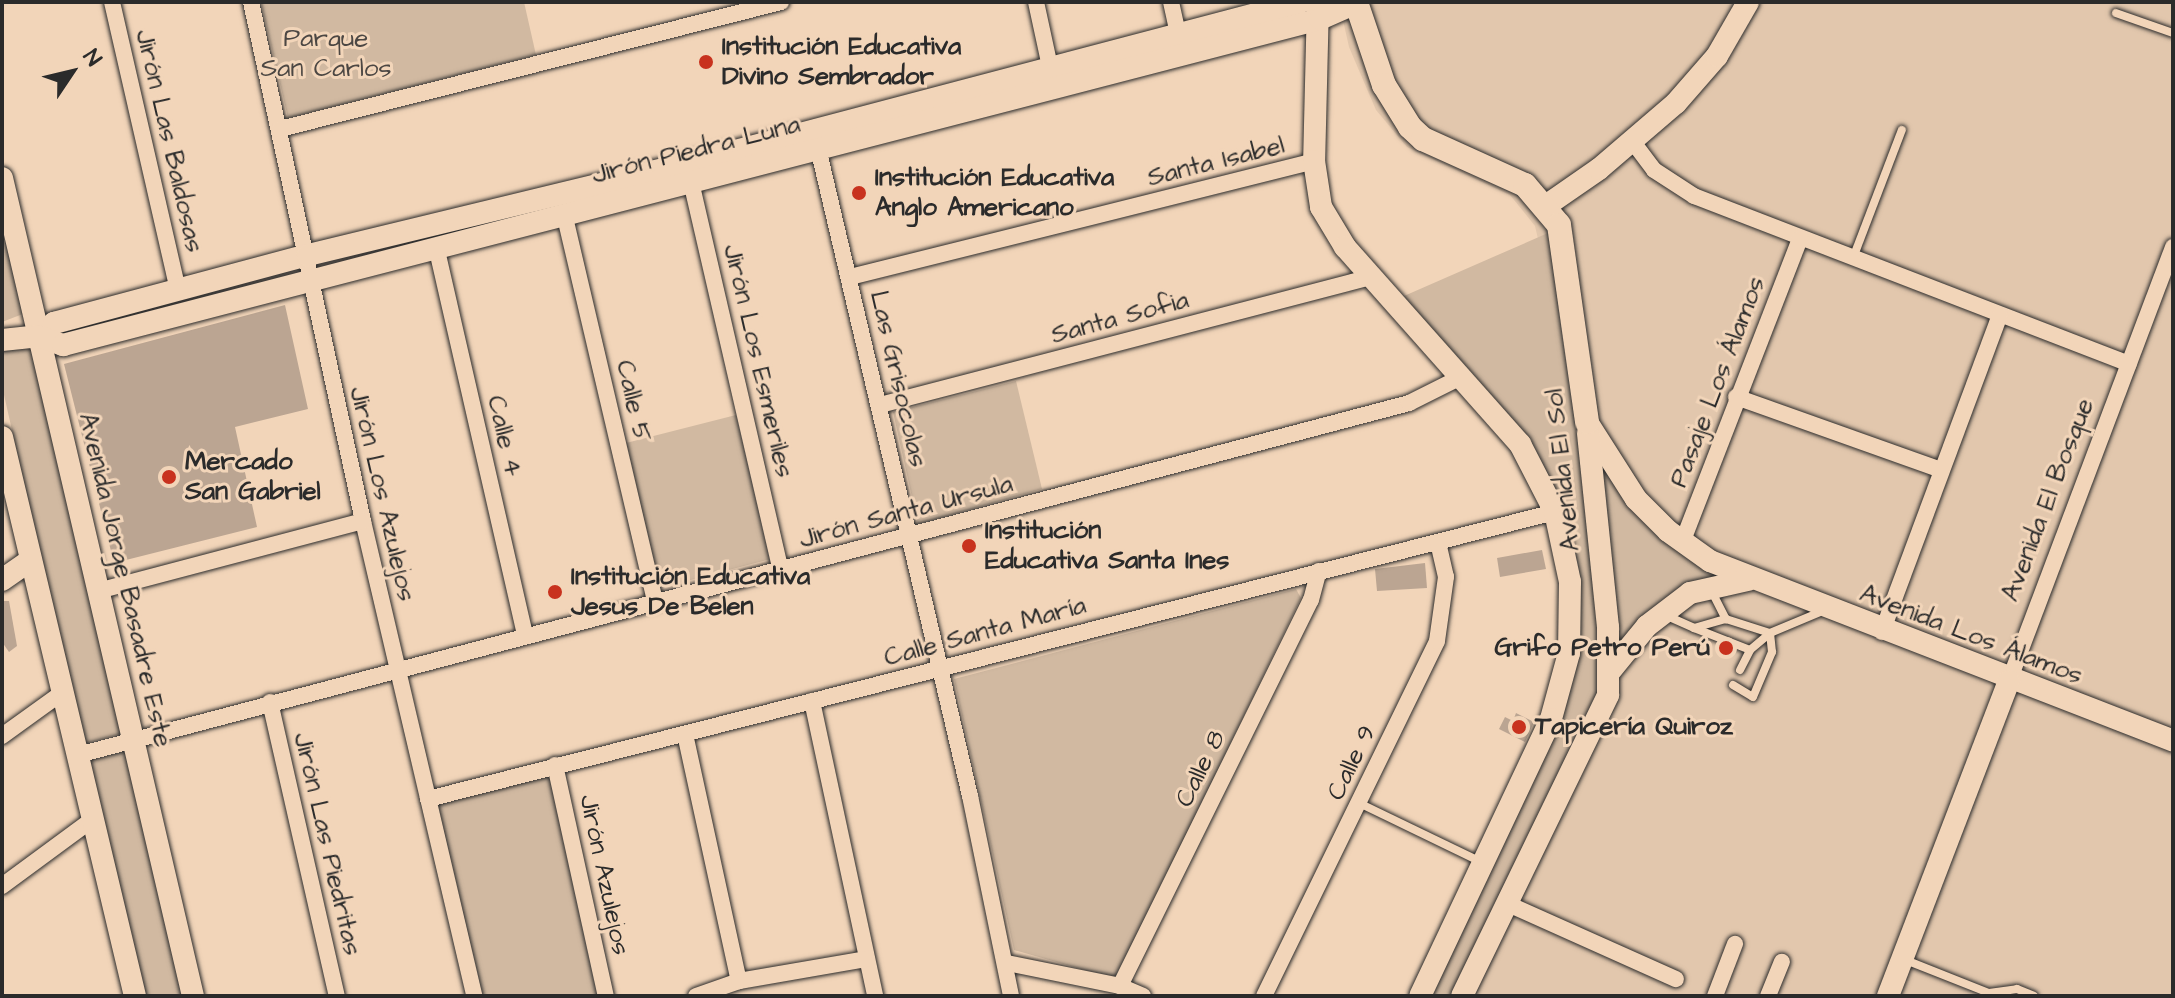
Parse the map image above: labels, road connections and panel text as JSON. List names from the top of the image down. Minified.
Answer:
{"streets":{"main road":["Jirón Piedra Luna","Avenida El Sol","Avenida El Bosque","Avenida Jorge Basadre Este","Avenida Los Álamos"],"street":["Jirón Las Baldosas","Santa Isabel","Santa Sofia","Jirón Los Esmeriles","Las Grisocolas","Pasaje Los Álamos","Calle 5","Calle 4","Jirón Los Azulejos","Jirón Santa Ursula","Calle Santa María","Calle 9","Calle 8","Jirón Las Piedritas","Jirón Azulejos"]},"crossings":[["Jirón Las Baldosas","Jirón Piedra Luna"],["Jirón Piedra Luna","Jirón Los Esmeriles"],["Jirón Piedra Luna","Las Grisocolas"],["Jirón Piedra Luna","Calle 5"],["Jirón Piedra Luna","Calle 4"],["Jirón Piedra Luna","Avenida El Sol"],["Jirón Piedra Luna","Jirón Los Azulejos"],["Jirón Piedra Luna","Avenida Jorge Basadre Este"],["Santa Isabel","Las Grisocolas"],["Santa Isabel","Avenida El Sol"],["Santa Sofia","Las Grisocolas"],["Santa Sofia","Avenida El Sol"],["Jirón Los Esmeriles","Jirón Santa Ursula"],["Las Grisocolas","Jirón Santa Ursula"],["Las Grisocolas","Calle Santa María"],["Pasaje Los Álamos","Avenida Los Álamos"],["Calle 5","Jirón Santa Ursula"],["Calle 4","Jirón Santa Ursula"],["Avenida El Sol","Jirón Santa Ursula"],["Avenida El Sol","Calle Santa María"],["Avenida El Sol","Avenida Los Álamos"],["Jirón Los Azulejos","Jirón Santa Ursula"],["Jirón Los Azulejos","Calle Santa María"],["Avenida El Bosque","Avenida Los Álamos"],["Jirón Santa Ursula","Avenida Jorge Basadre Este"],["Jirón Santa Ursula","Jirón Las Piedritas"],["Calle Santa María","Calle 9"],["Calle Santa María","Calle 8"],["Calle Santa María","Jirón Azulejos"]],"parks":["Parque San Carlos"],"places":["Institución Educativa Divino Sembrador","Institución Educativa Anglo Americano","Mercado San Gabriel","Institución Educativa Santa Ines","Institución Educativa Jesus De Belen","Grifo Petro Perú","Tapicería Quiroz"],"north":"top right"}
